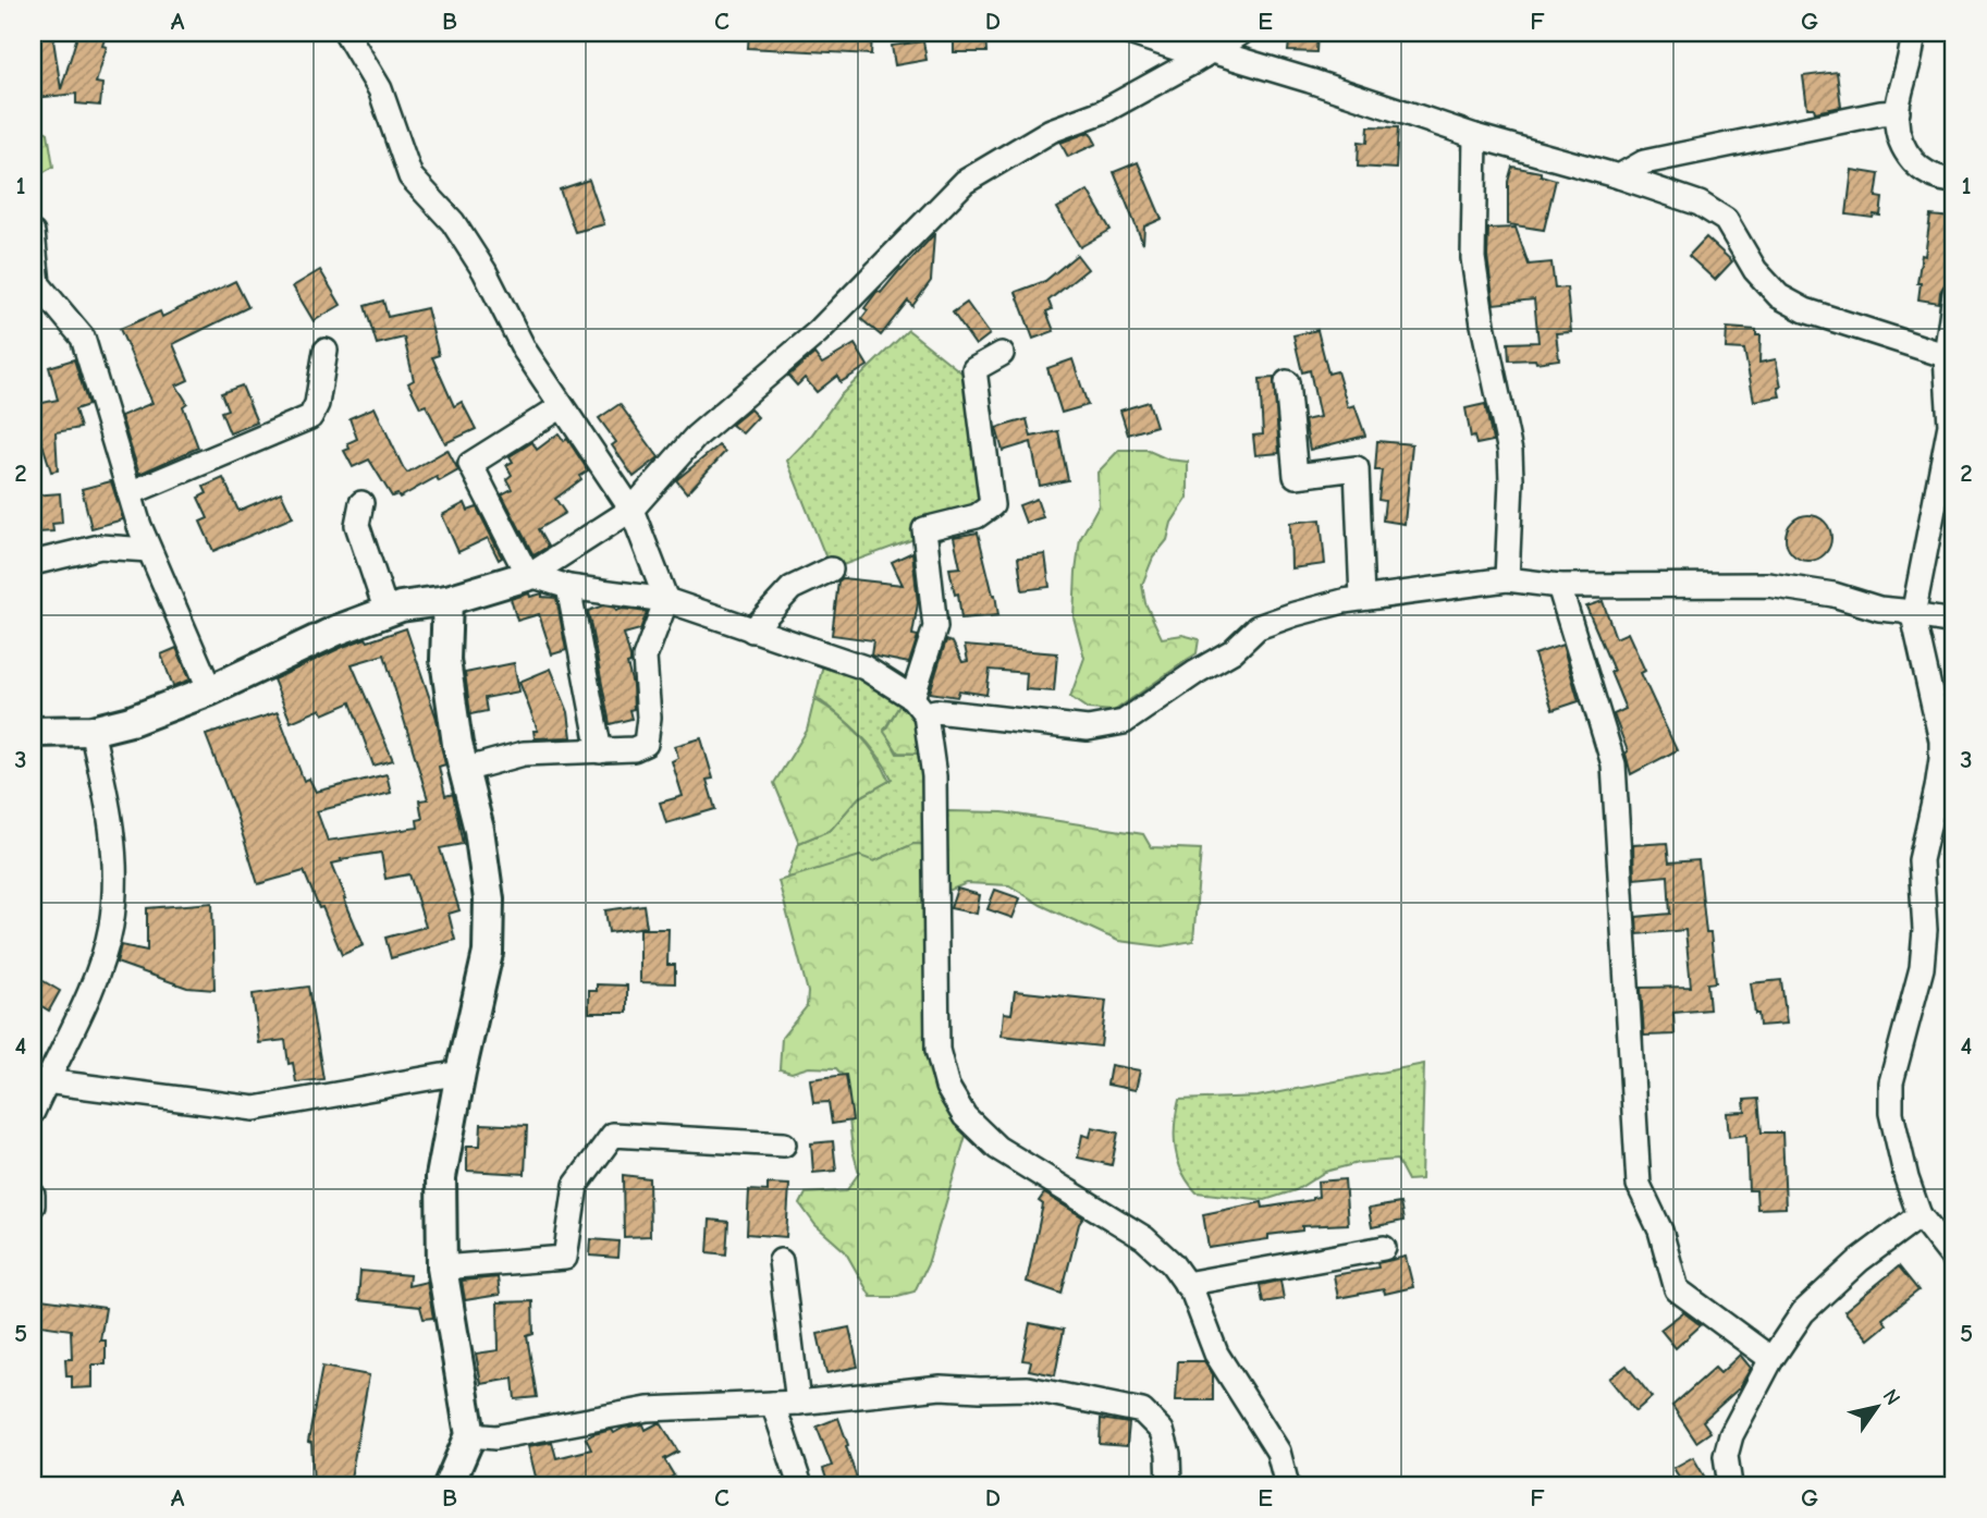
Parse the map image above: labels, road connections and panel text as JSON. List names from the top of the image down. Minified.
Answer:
{"north":"top right","grid":{"columns":["A","B","C","D","E","F","G"],"rows":["1","2","3","4","5"]}}
